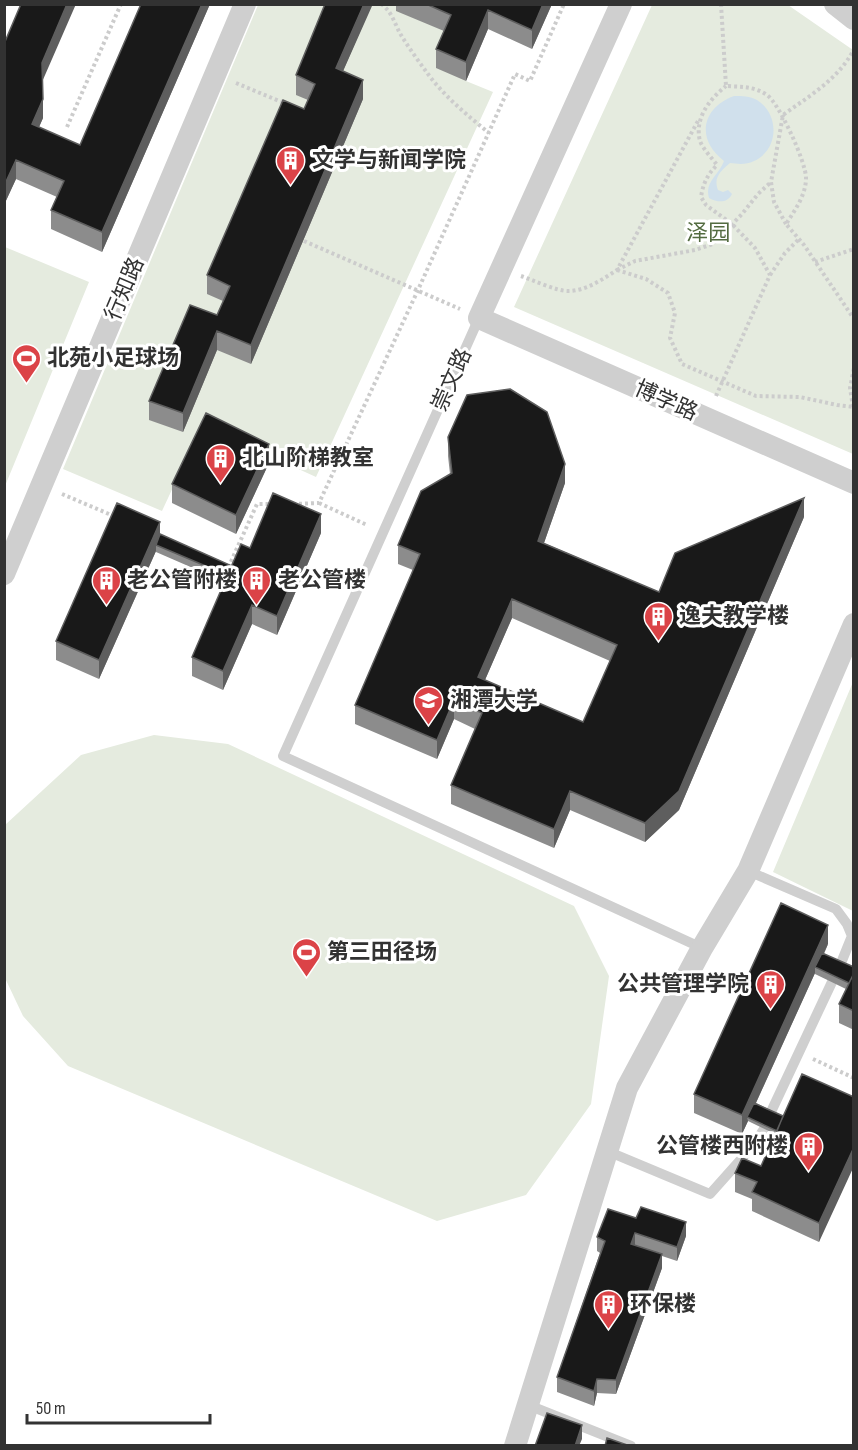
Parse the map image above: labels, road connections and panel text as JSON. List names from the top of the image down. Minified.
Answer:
{"streets":{"street":["行知路","崇文路","博学路"]},"crossings":[["崇文路","博学路"]],"parks":["泽园"],"places":{"building":["文学与新闻学院","北山阶梯教室","老公管附楼","老公管楼","逸夫教学楼","公共管理学院","公管楼西附楼","环保楼"],"sports":["北苑小足球场","第三田径场"],"school or university":["湘潭大学"]},"scale_bar":"50 m"}
